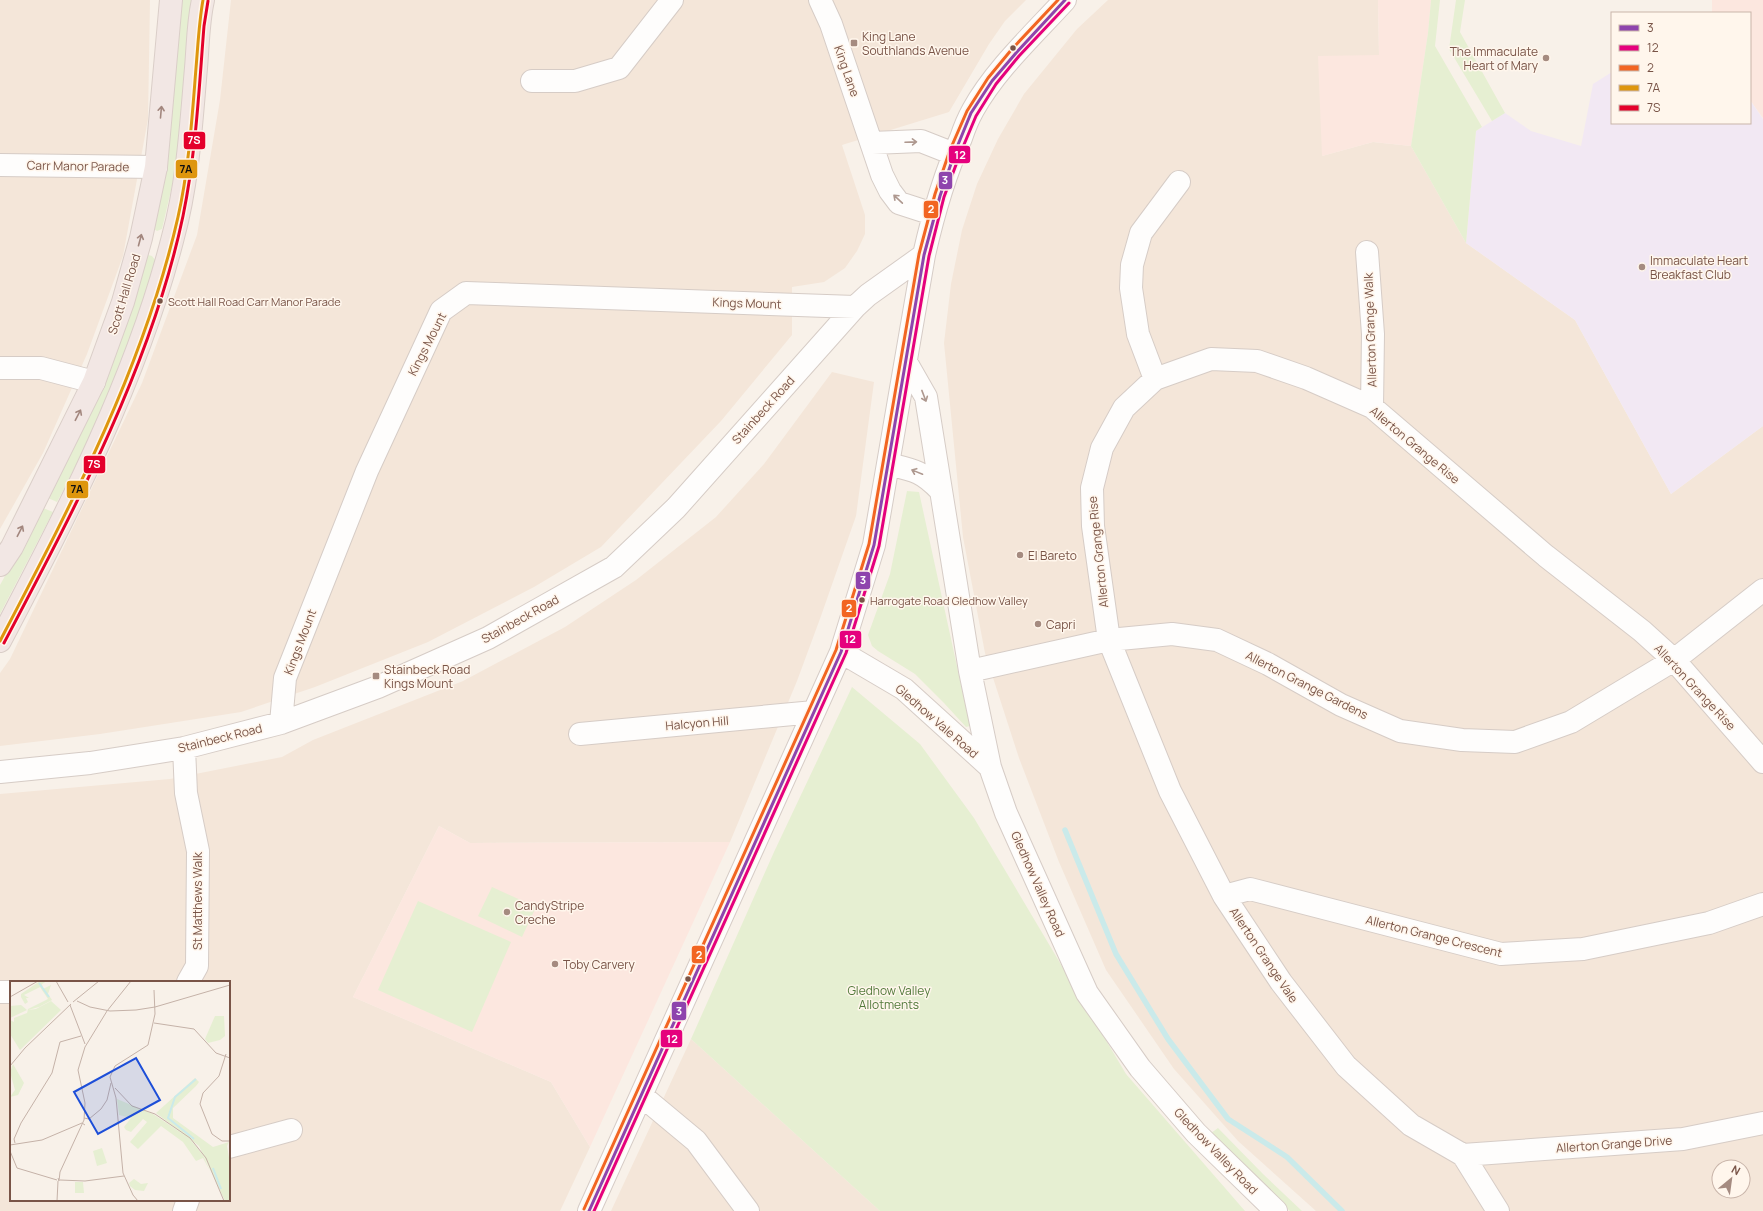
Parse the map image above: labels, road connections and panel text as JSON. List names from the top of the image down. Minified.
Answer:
{"streets":{"highway":["Scott Hall Road"],"street":["King Lane","Carr Manor Parade","Kings Mount","Allerton Grange Walk","Stainbeck Road","Allerton Grange Rise","Allerton Grange Gardens","Gledhow Vale Road","Halcyon Hill","Gledhow Valley Road","St Matthews Walk","Allerton Grange Crescent","Allerton Grange Vale","Allerton Grange Drive"]},"crossings":[["Carr Manor Parade","Scott Hall Road"],["Kings Mount","Stainbeck Road"],["Allerton Grange Walk","Allerton Grange Rise"],["Stainbeck Road","St Matthews Walk"],["Allerton Grange Rise","Allerton Grange Gardens"],["Allerton Grange Rise","Allerton Grange Vale"],["Allerton Grange Gardens","Gledhow Valley Road"],["Allerton Grange Gardens","Allerton Grange Vale"],["Gledhow Vale Road","Gledhow Valley Road"],["Allerton Grange Crescent","Allerton Grange Vale"],["Allerton Grange Vale","Allerton Grange Drive"]],"one_way":["King Lane"],"parks":["Gledhow Valley Allotments"],"places":{"transit":["King Lane Southlands Avenue","Stainbeck Road Kings Mount"],"other":["The Immaculate Heart of Mary","Immaculate Heart Breakfast Club","Scott Hall Road Carr Manor Parade","El Bareto","Harrogate Road Gledhow Valley","Capri","CandyStripe Creche","Toby Carvery"]},"lines":["transit line 3","transit line 2","transit line 7A","transit line 7S","transit line 12"],"legend":["3","12","2","7A","7S"],"north":"top right"}
